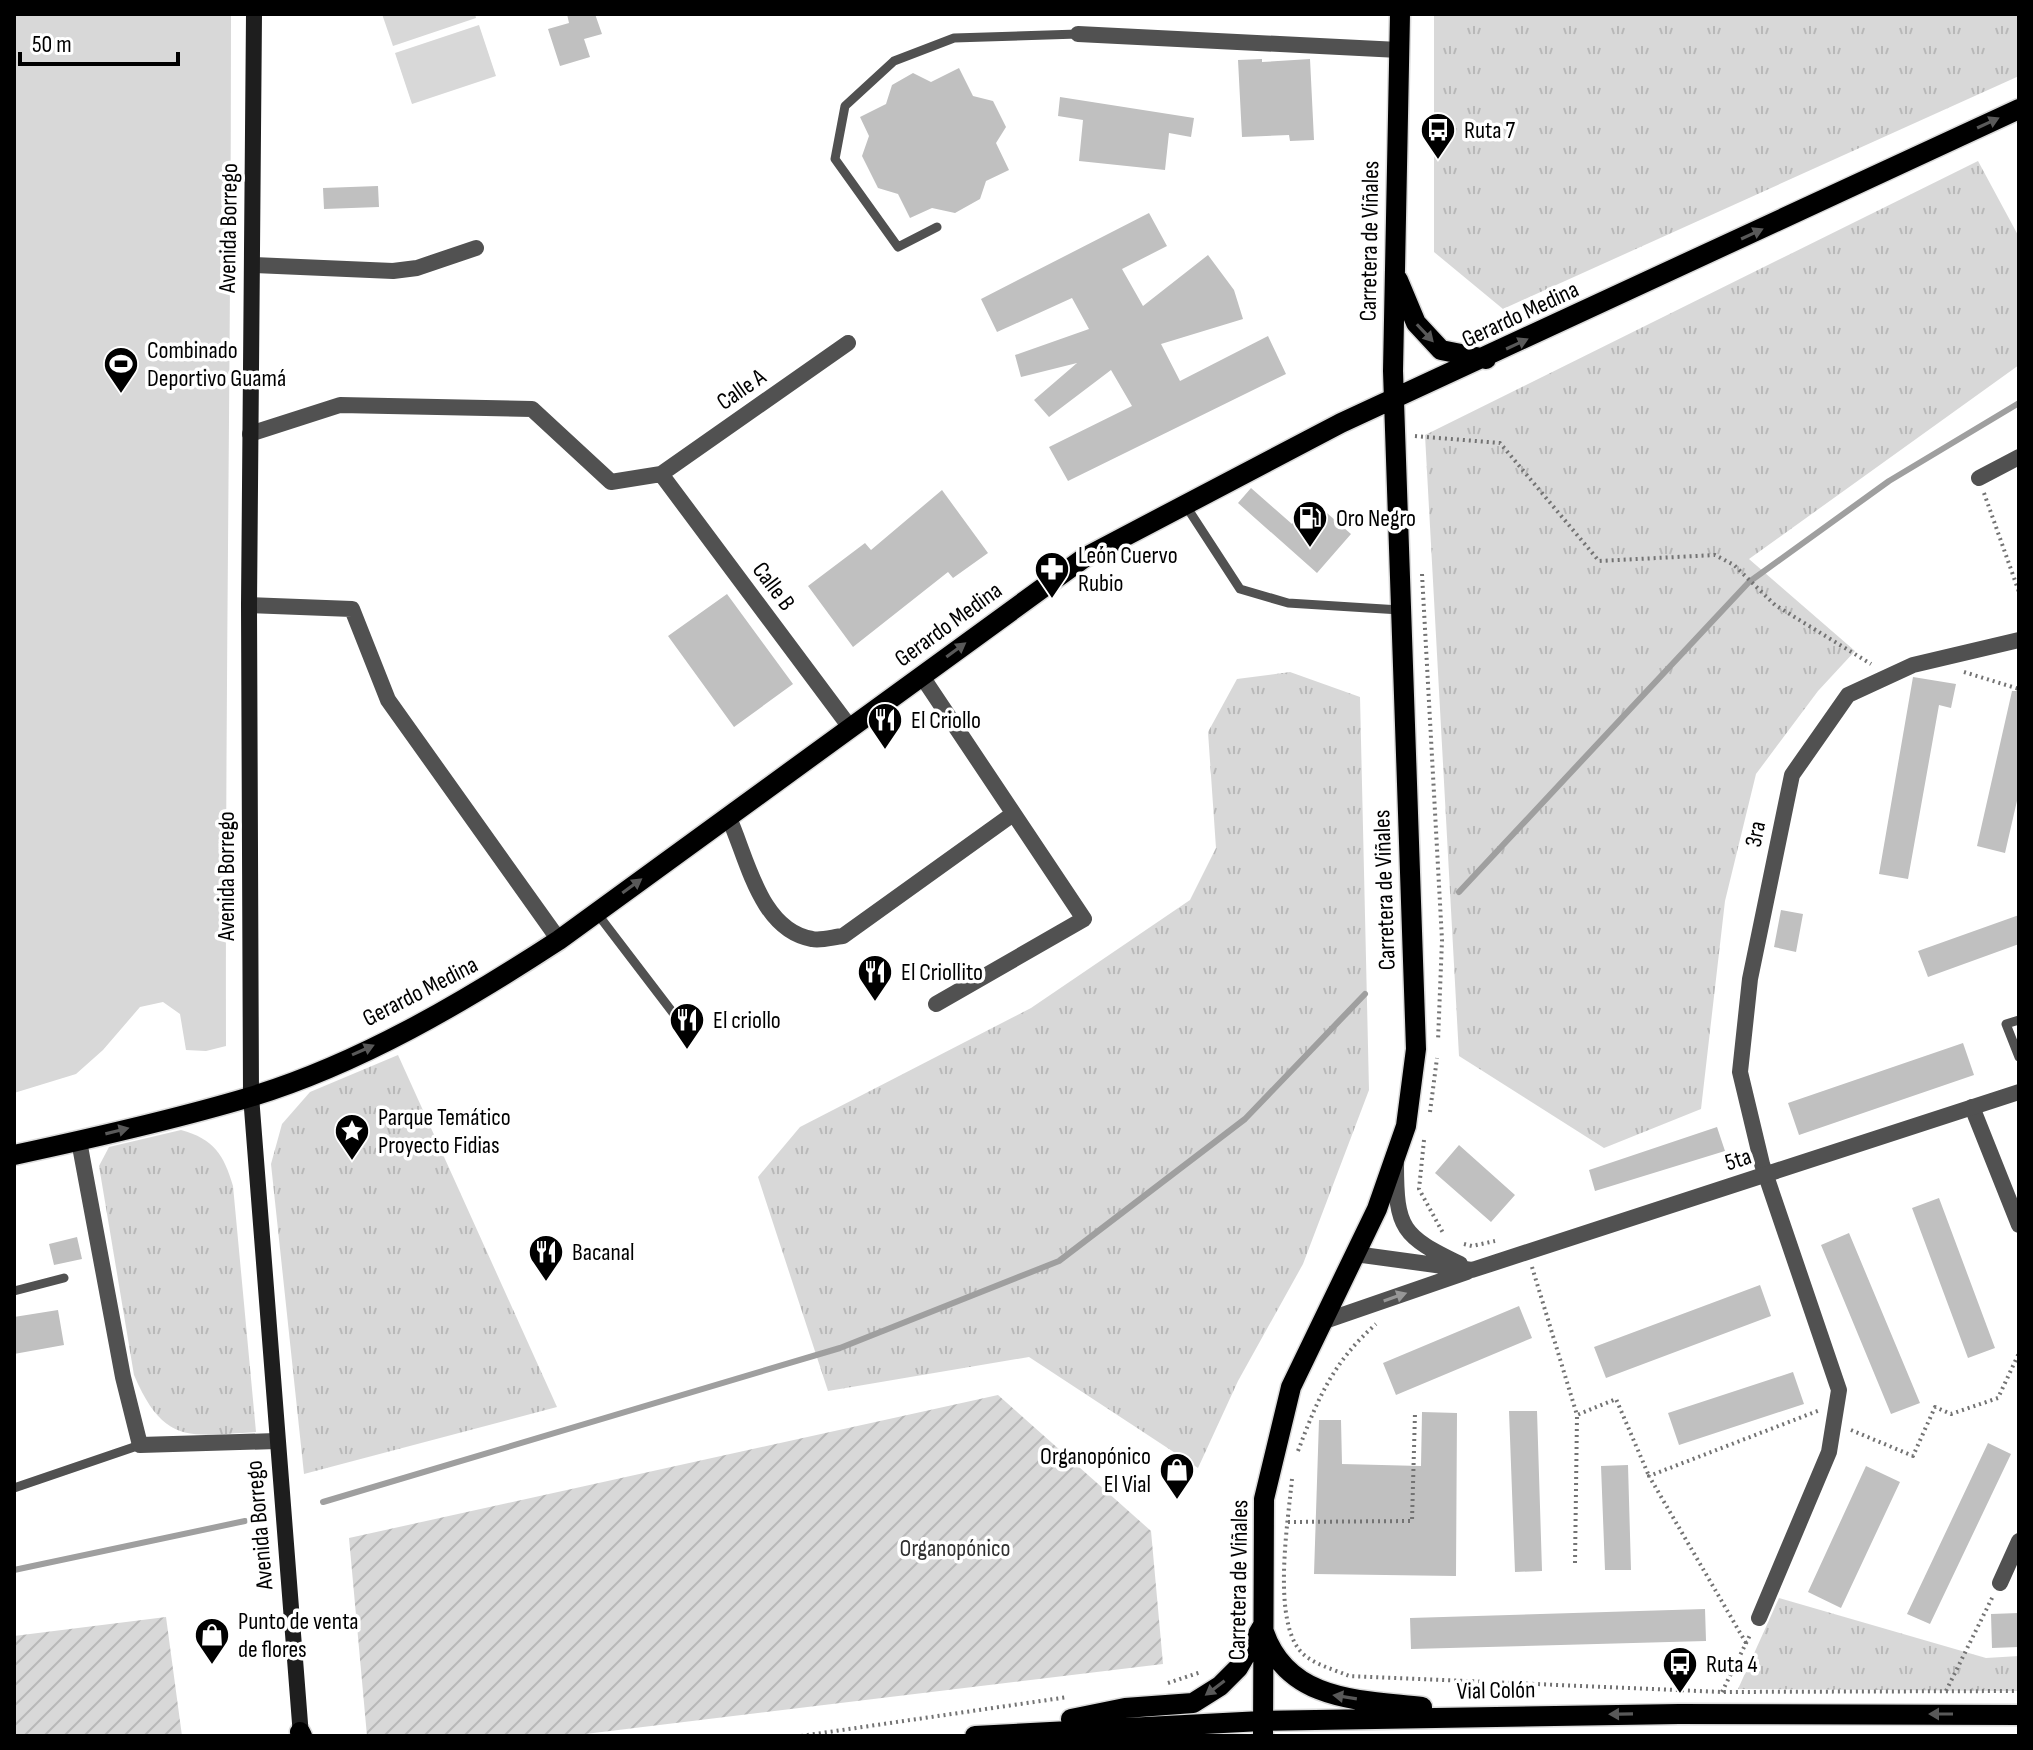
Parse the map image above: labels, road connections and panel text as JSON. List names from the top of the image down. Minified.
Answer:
{"streets":{"main road":["Avenida Borrego","Carretera de Viñales","Gerardo Medina","Vial Colón"],"street":["Calle A","Calle B","3ra","5ta"]},"crossings":[["Avenida Borrego","Gerardo Medina"],["Carretera de Viñales","Gerardo Medina"],["Carretera de Viñales","5ta"],["Carretera de Viñales","Vial Colón"],["Gerardo Medina","Calle B"],["Calle A","Calle B"],["3ra","5ta"]],"one_way":["Gerardo Medina","Vial Colón"],"parks":["Organopónico"],"places":{"bus stop":["Ruta 7","Ruta 4"],"sports":["Combinado Deportivo Guamá"],"fuel station":["Oro Negro"],"pharmacy":["León Cuervo Rubio"],"restaurant":["El Criollo","El Criollito","El criollo","Bacanal"],"place":["Parque Temático Proyecto Fidias"],"shop":["Organopónico El Vial","Punto de venta de flores"]},"scale_bar":"50 m"}
